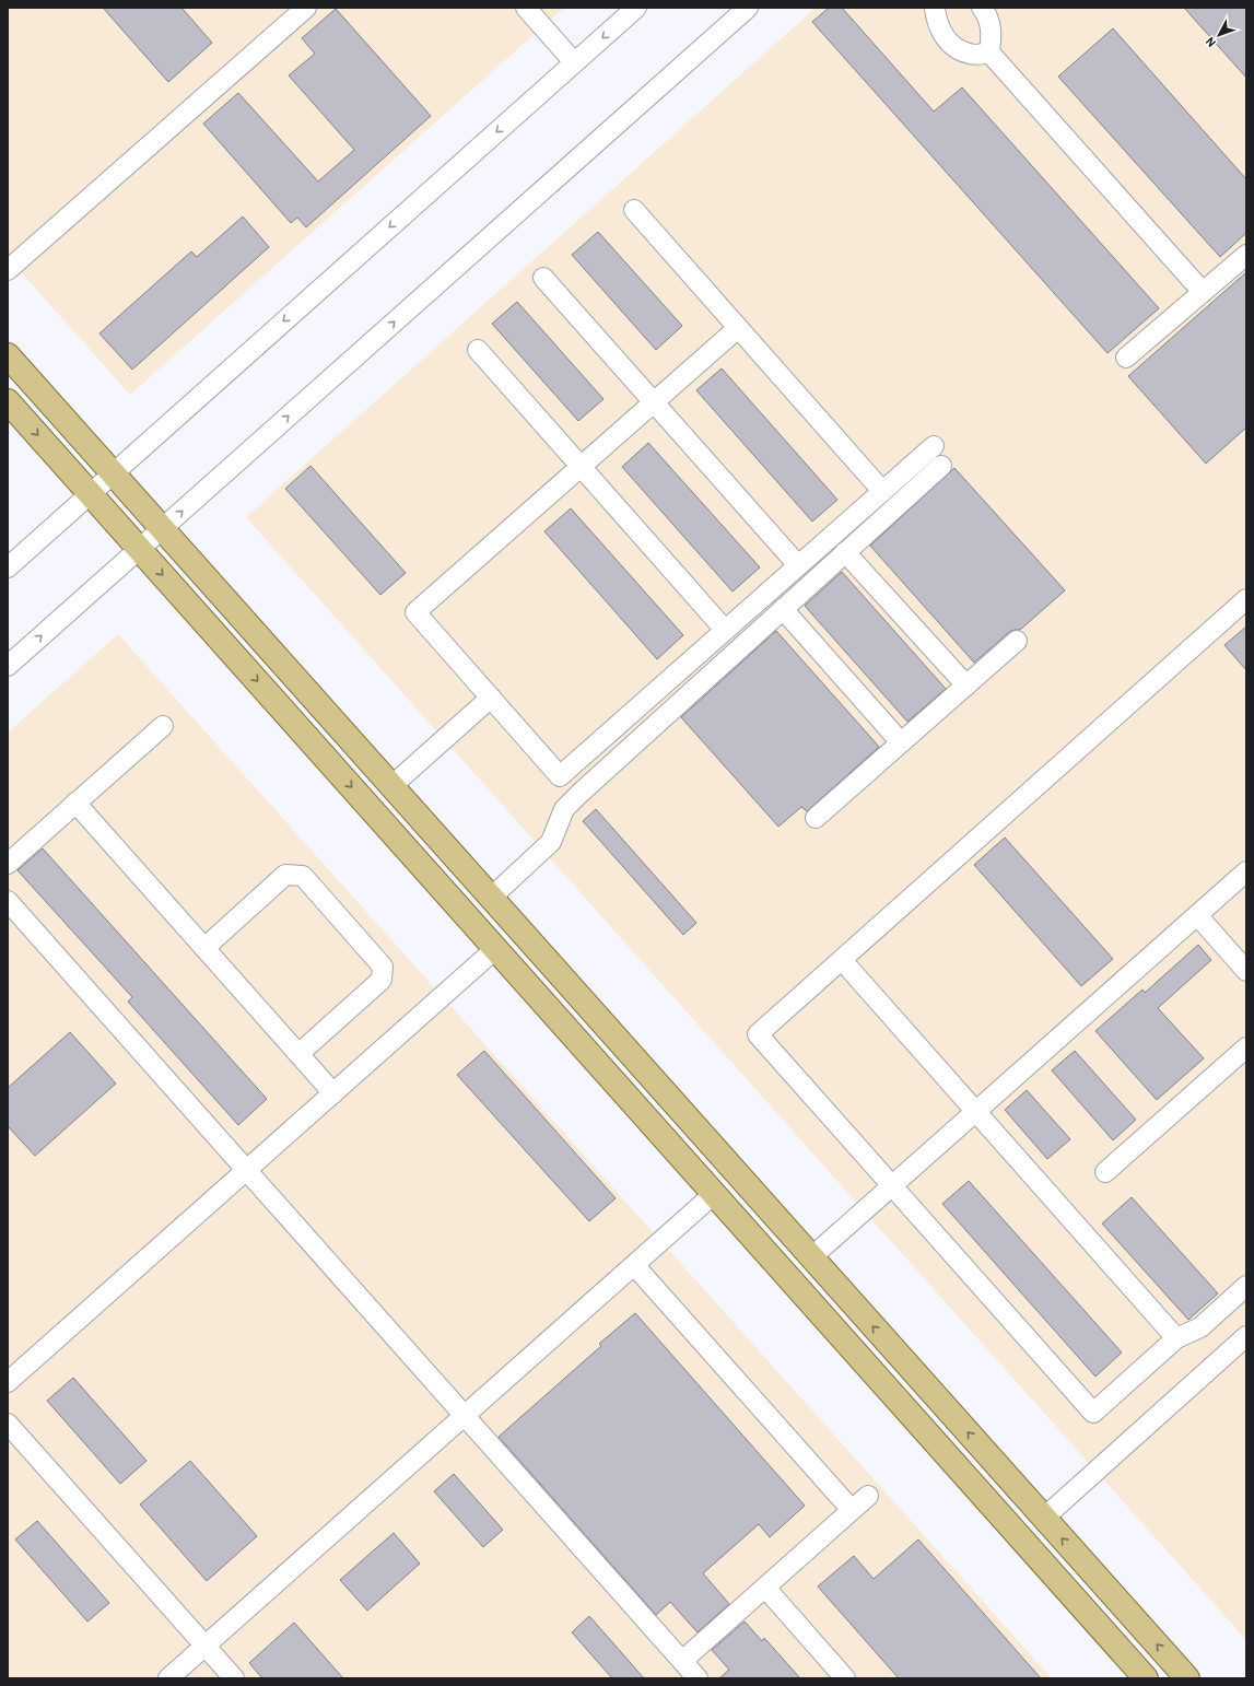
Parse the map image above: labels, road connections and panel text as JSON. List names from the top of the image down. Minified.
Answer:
{"north":"bottom left"}
